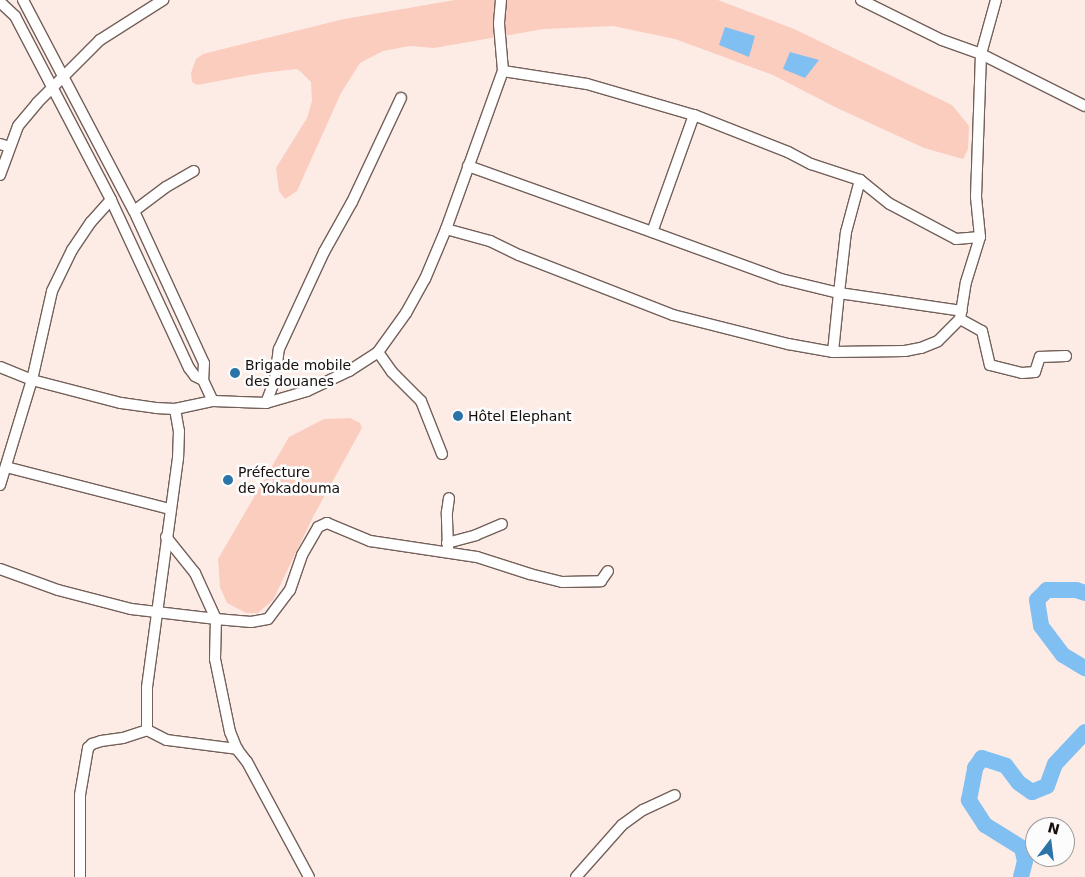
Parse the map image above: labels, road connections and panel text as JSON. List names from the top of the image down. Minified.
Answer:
{"places":["Brigade mobile des douanes","Hôtel Elephant","Préfecture de Yokadouma"],"north":"top"}
